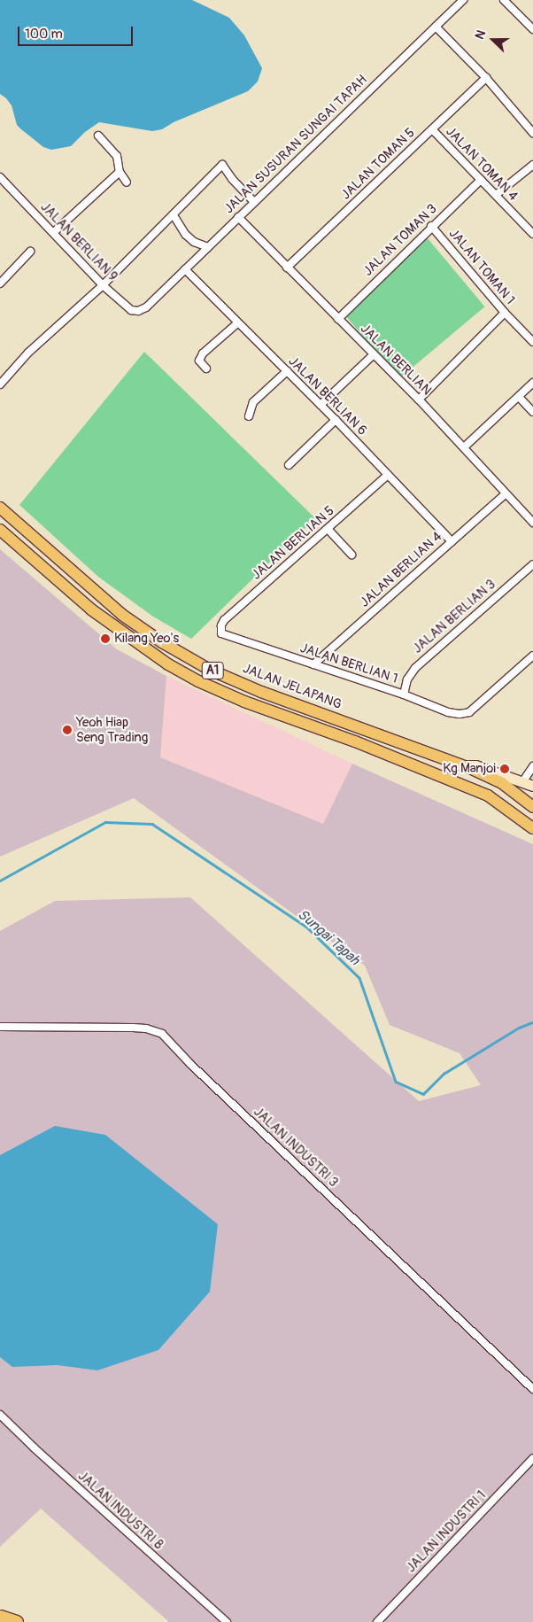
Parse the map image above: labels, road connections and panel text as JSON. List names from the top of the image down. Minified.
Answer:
{"streets":{"main road":["A1","JALAN JELAPANG"],"street":["JALAN SUSURAN SUNGAI TAPAH","JALAN TOMAN 5","JALAN TOMAN 4","JALAN TOMAN 3","JALAN BERLIAN 9","JALAN TOMAN 1","JALAN BERLIAN","JALAN BERLIAN 6","JALAN BERLIAN 5","JALAN BERLIAN 4","JALAN BERLIAN 3","JALAN BERLIAN 1","JALAN INDUSTRI 3","JALAN INDUSTRI 8","JALAN INDUSTRI 1"]},"crossings":[["JALAN SUSURAN SUNGAI TAPAH","JALAN BERLIAN 9"],["JALAN SUSURAN SUNGAI TAPAH","JALAN BERLIAN"],["JALAN SUSURAN SUNGAI TAPAH","JALAN BERLIAN 6"],["JALAN TOMAN 5","JALAN TOMAN 4"],["JALAN TOMAN 5","JALAN BERLIAN"],["JALAN TOMAN 4","JALAN TOMAN 3"],["JALAN TOMAN 3","JALAN TOMAN 1"],["JALAN TOMAN 3","JALAN BERLIAN"],["JALAN BERLIAN","JALAN BERLIAN 4"],["JALAN BERLIAN 6","JALAN BERLIAN 5"],["JALAN BERLIAN 6","JALAN BERLIAN 4"],["JALAN BERLIAN 5","JALAN BERLIAN 1"],["JALAN BERLIAN 4","JALAN BERLIAN 1"],["JALAN BERLIAN 3","JALAN BERLIAN 1"]],"water":["Sungai Tapah"],"places":["Kilang Yeo's","Yeoh Hiap Seng Trading","Kg Manjoi"],"scale_bar":"100 m","north":"left"}
